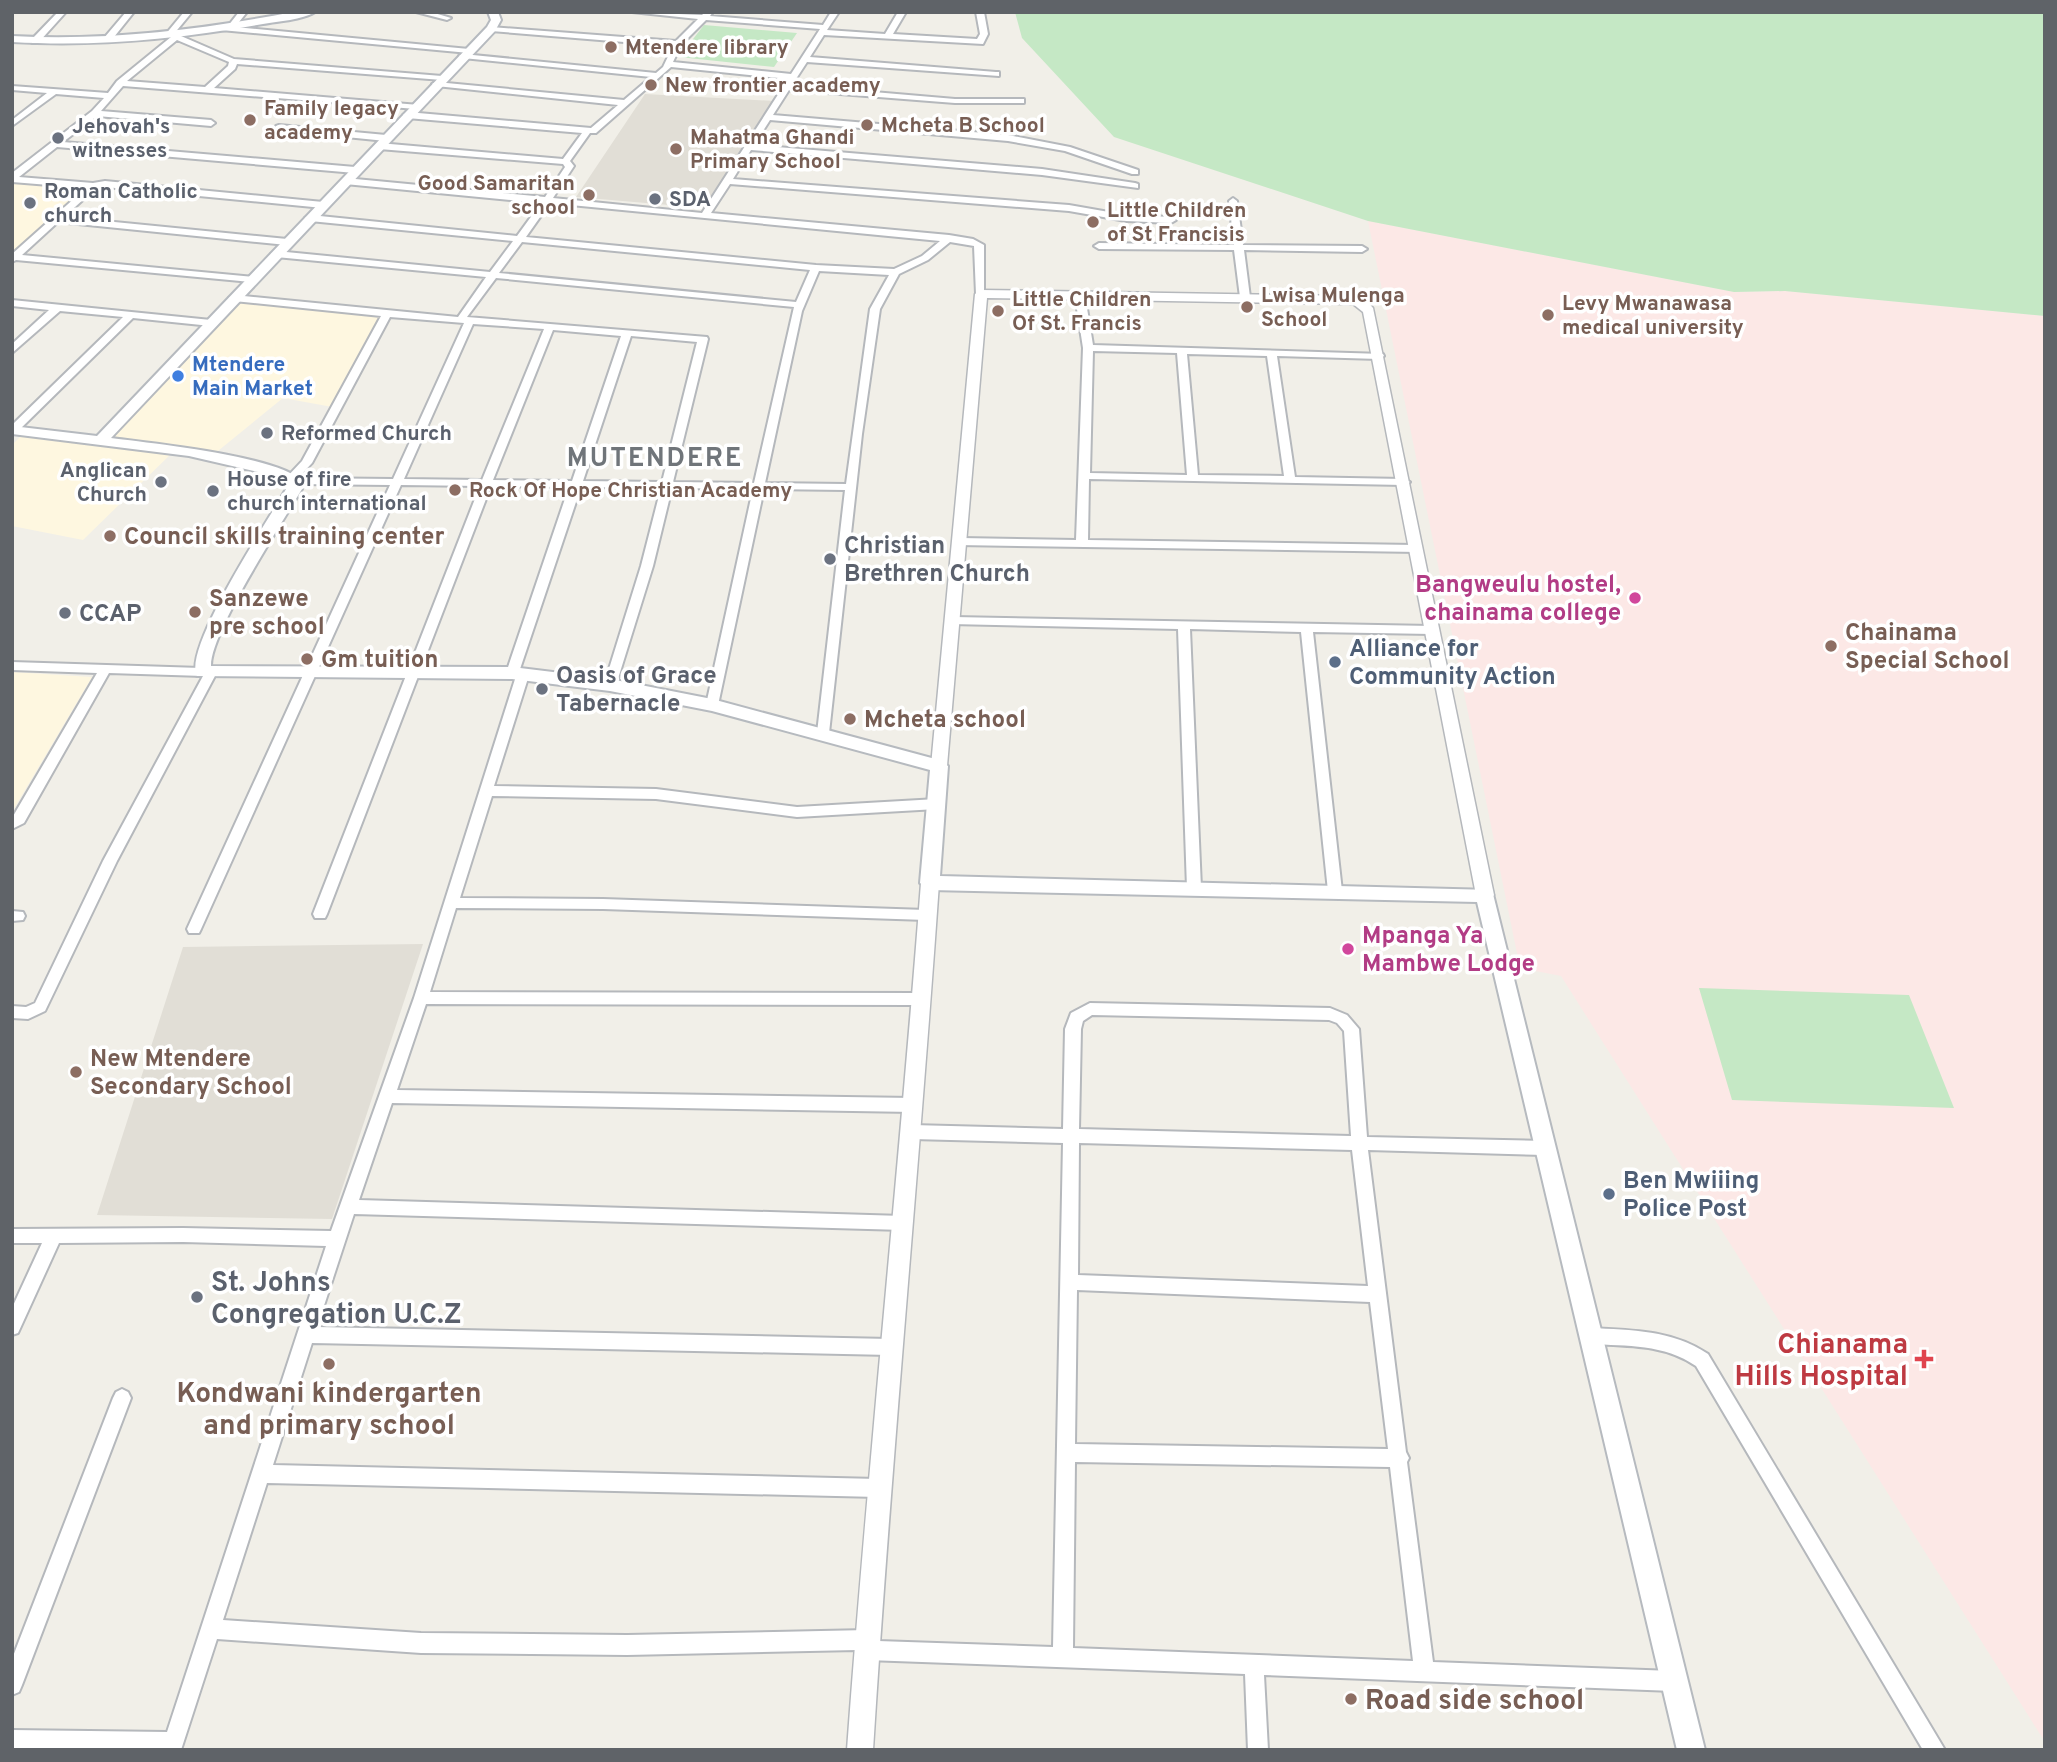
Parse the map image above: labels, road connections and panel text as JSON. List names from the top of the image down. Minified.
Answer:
{"districts":["MUTENDERE"],"places":{"other":["Mtendere library","New frontier academy","Family legacy academy","Mcheta B School","Jehovah's witnesses","Mahatma Ghandi Primary School","Good Samaritan school","SDA","Roman Catholic church","Little Children of St Francisis","Lwisa Mulenga School","Little Children Of St. Francis","Levy Mwanawasa medical university","Mtendere Main Market","Reformed Church","Anglican Church","Rock Of Hope Christian Academy","House of fire church international","Council skills training center","Christian Brethren Church","Bangweulu hostel, chainama college","Sanzewe pre school","CCAP","Chainama Special School","Gm tuition","Alliance for Community Action","Oasis of Grace Tabernacle","Mcheta school","Mpanga Ya Mambwe Lodge","New Mtendere Secondary School","Ben Mwiiing Police Post","St. Johns Congregation U.C.Z","Kondwani kindergarten and primary school","Road side school"],"health":["Chianama Hills Hospital"]}}
